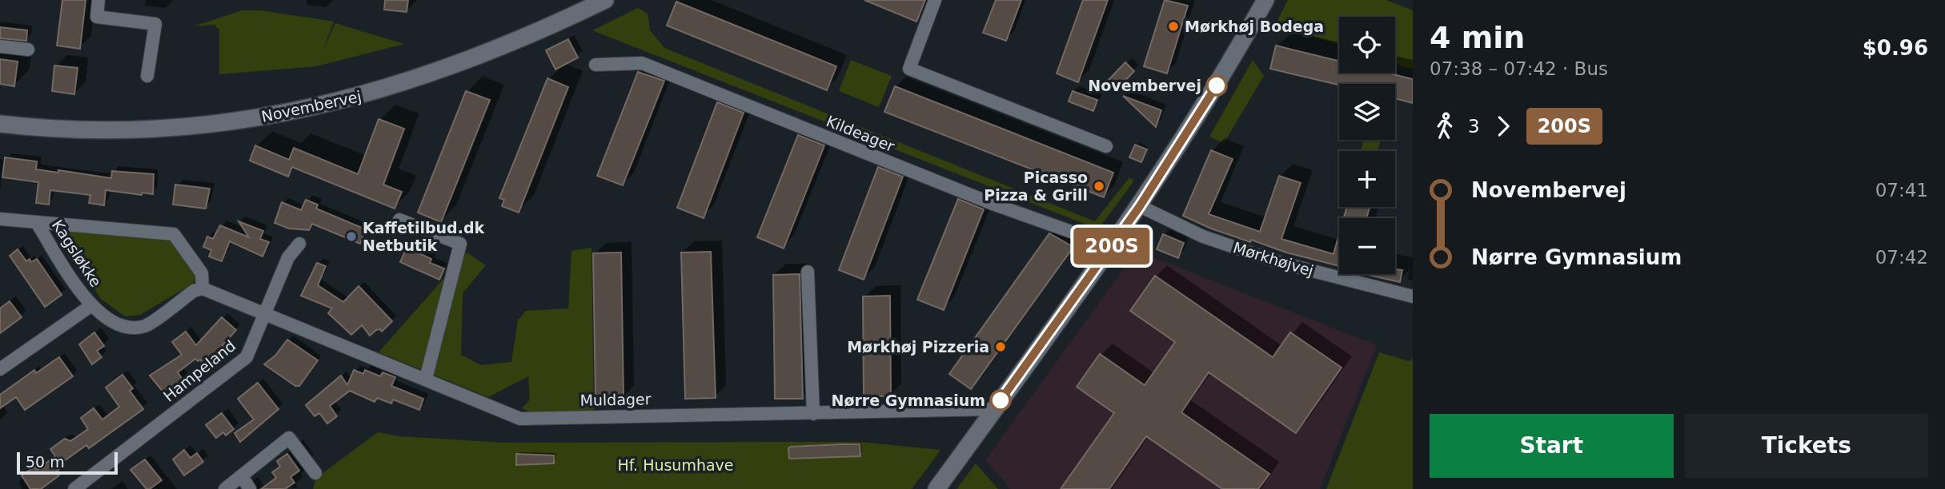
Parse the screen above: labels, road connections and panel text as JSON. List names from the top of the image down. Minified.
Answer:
{"streets":{"street":["Novembervej","Kildeager","Kagsløkke","Mørkhøjvej","Hampeland","Muldager"]},"crossings":[["Hampeland","Muldager"]],"parks":["Hf. Husumhave"],"places":["Mørkhøj Bodega","Novembervej","Picasso Pizza & Grill","Kaffetilbud.dk Netbutik","Mørkhøj Pizzeria","Nørre Gymnasium"],"lines":["bus line 200S"],"scale_bar":"50 m","page":{"on_map":"200S","heading":["4 min","07:38 – 07:42 · Bus","$0.96"],"map_buttons":["+","−"],"legs":["3","200S"],"list":[{"name":"Novembervej","value":"07:41"},{"name":"Nørre Gymnasium","value":"07:42"}],"buttons":["Start","Tickets"],"scale":"50 m"}}
